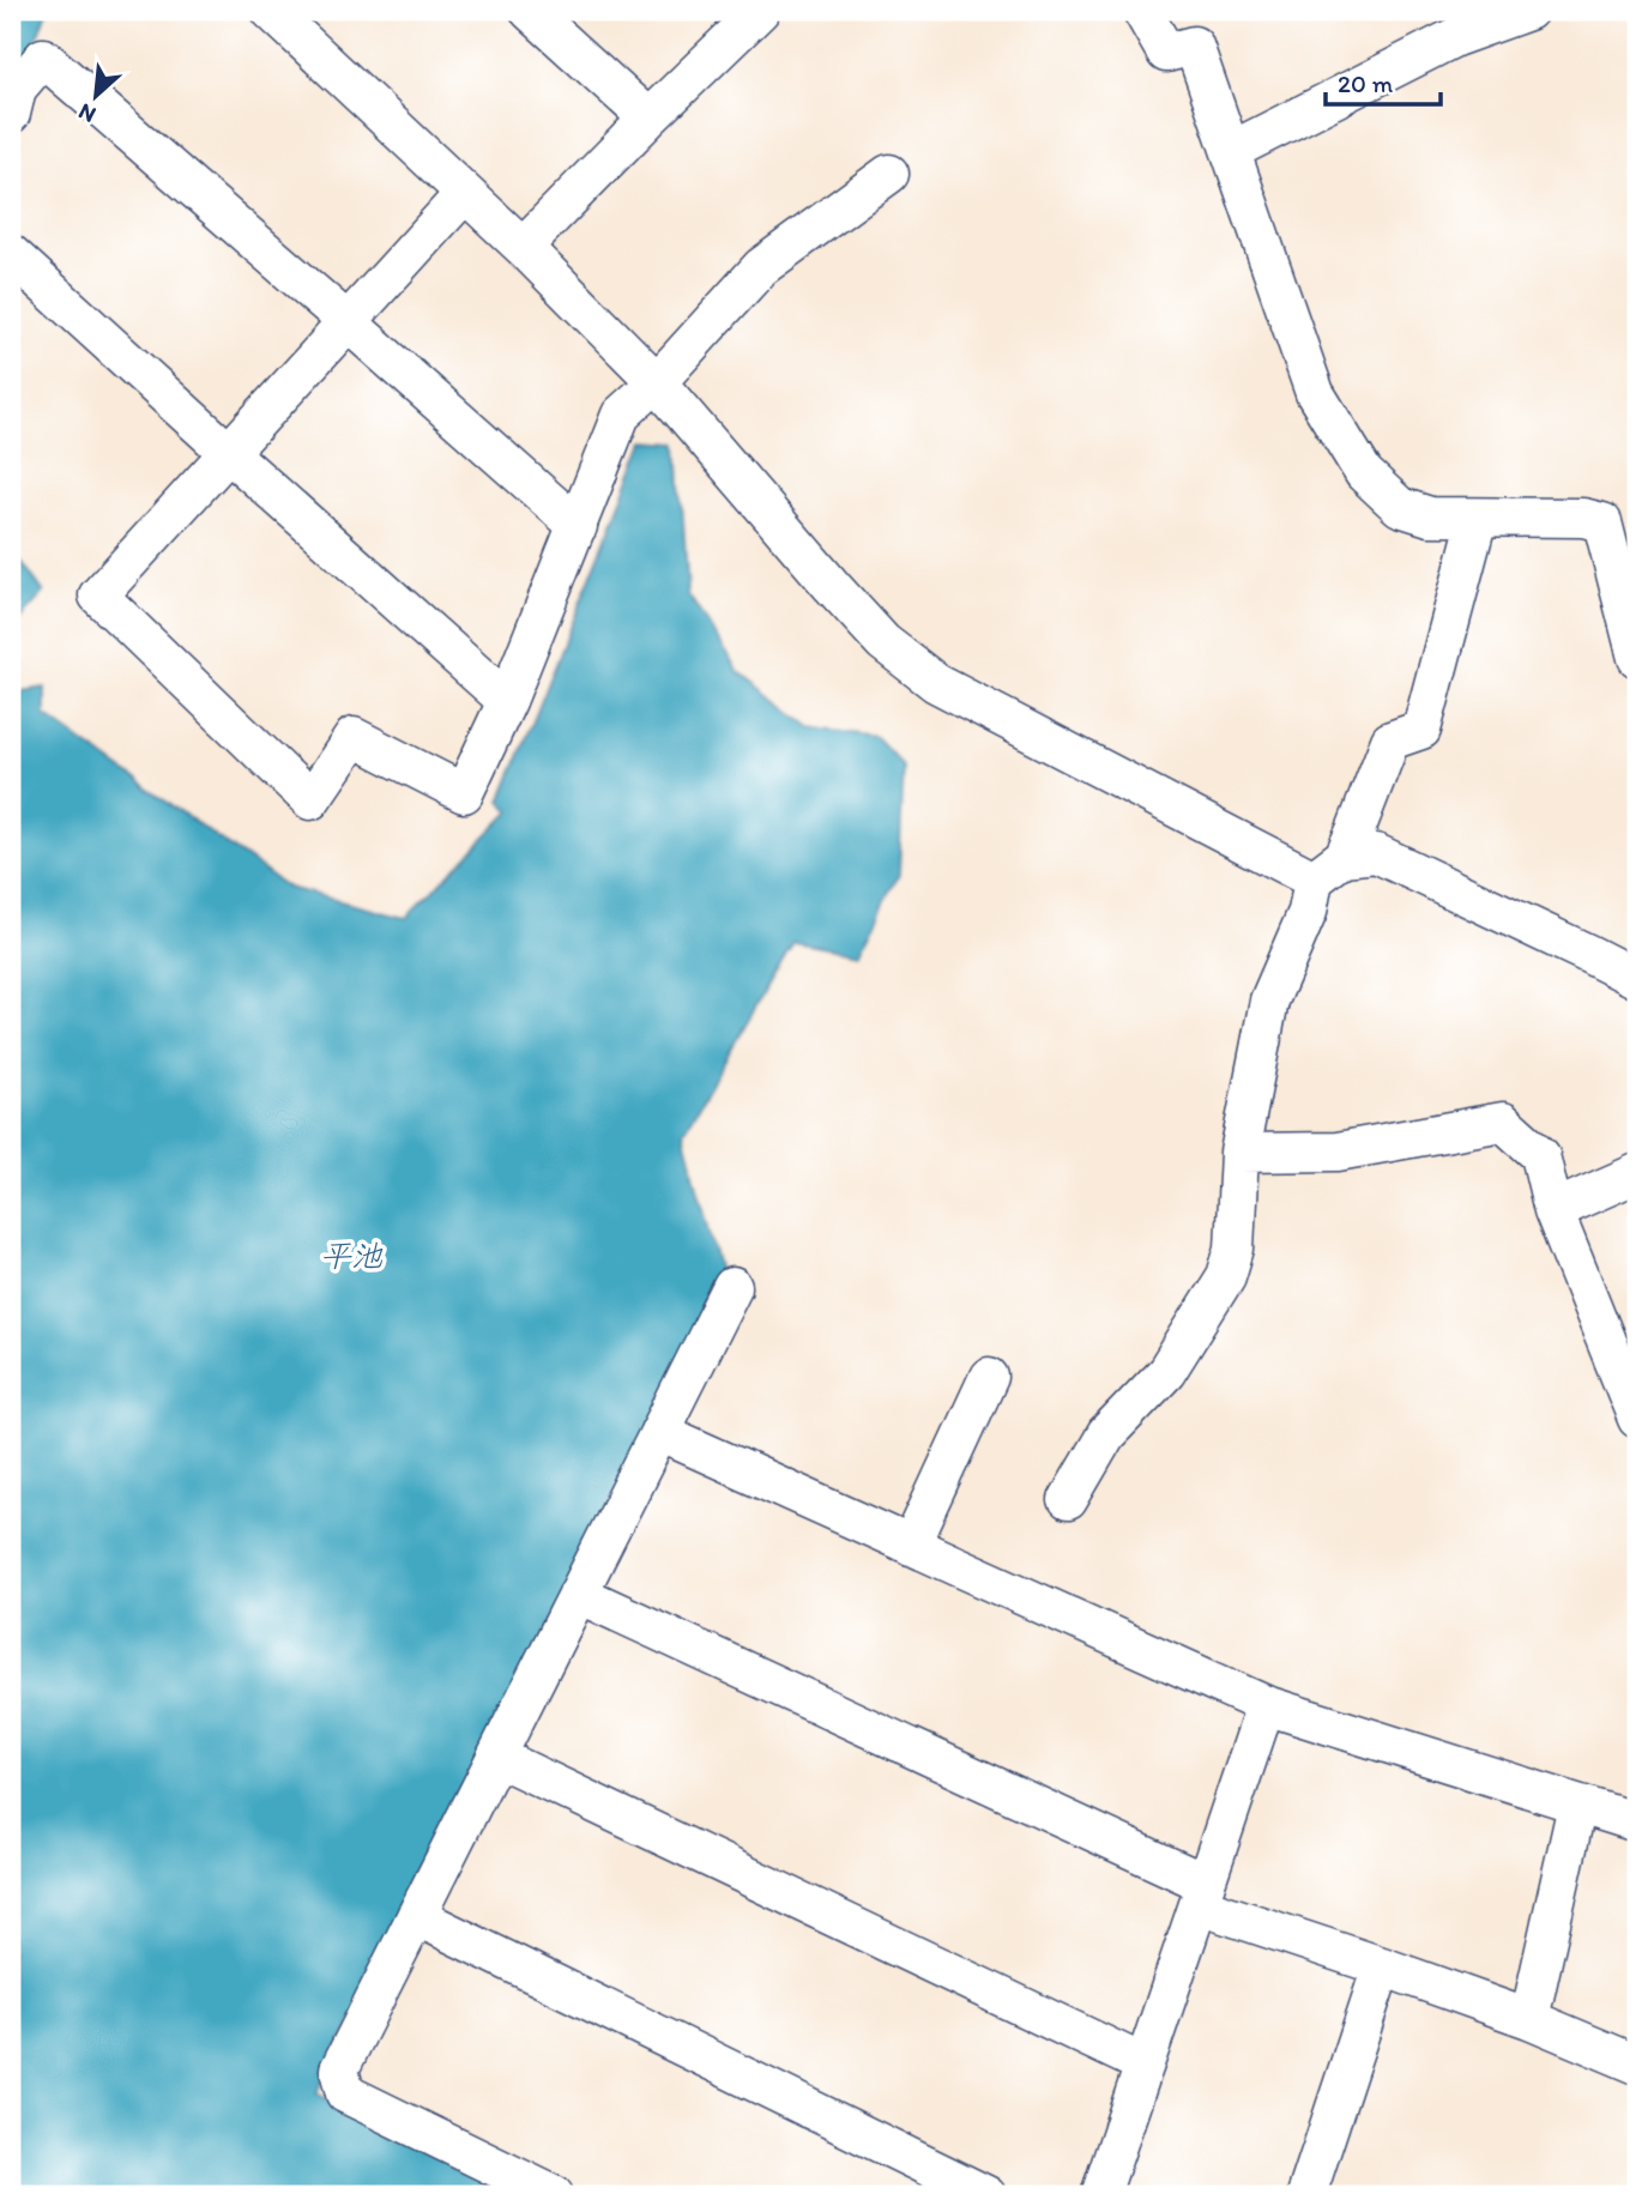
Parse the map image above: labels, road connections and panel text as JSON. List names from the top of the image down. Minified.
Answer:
{"water":["平池"],"scale_bar":"20 m","north":"bottom left"}
